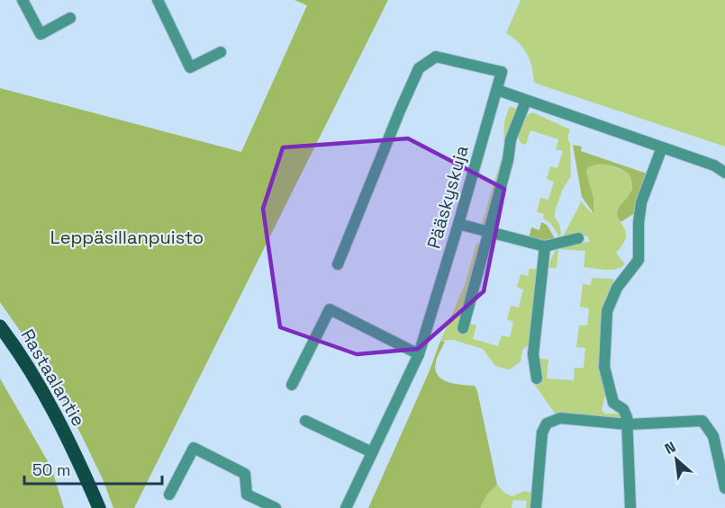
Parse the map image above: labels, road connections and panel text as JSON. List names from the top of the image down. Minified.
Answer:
{"streets":{"main road":["Rastaalantie"],"street":["Pääskyskuja"]},"parks":["Leppäsillanpuisto"],"scale_bar":"50 m","north":"top left"}
